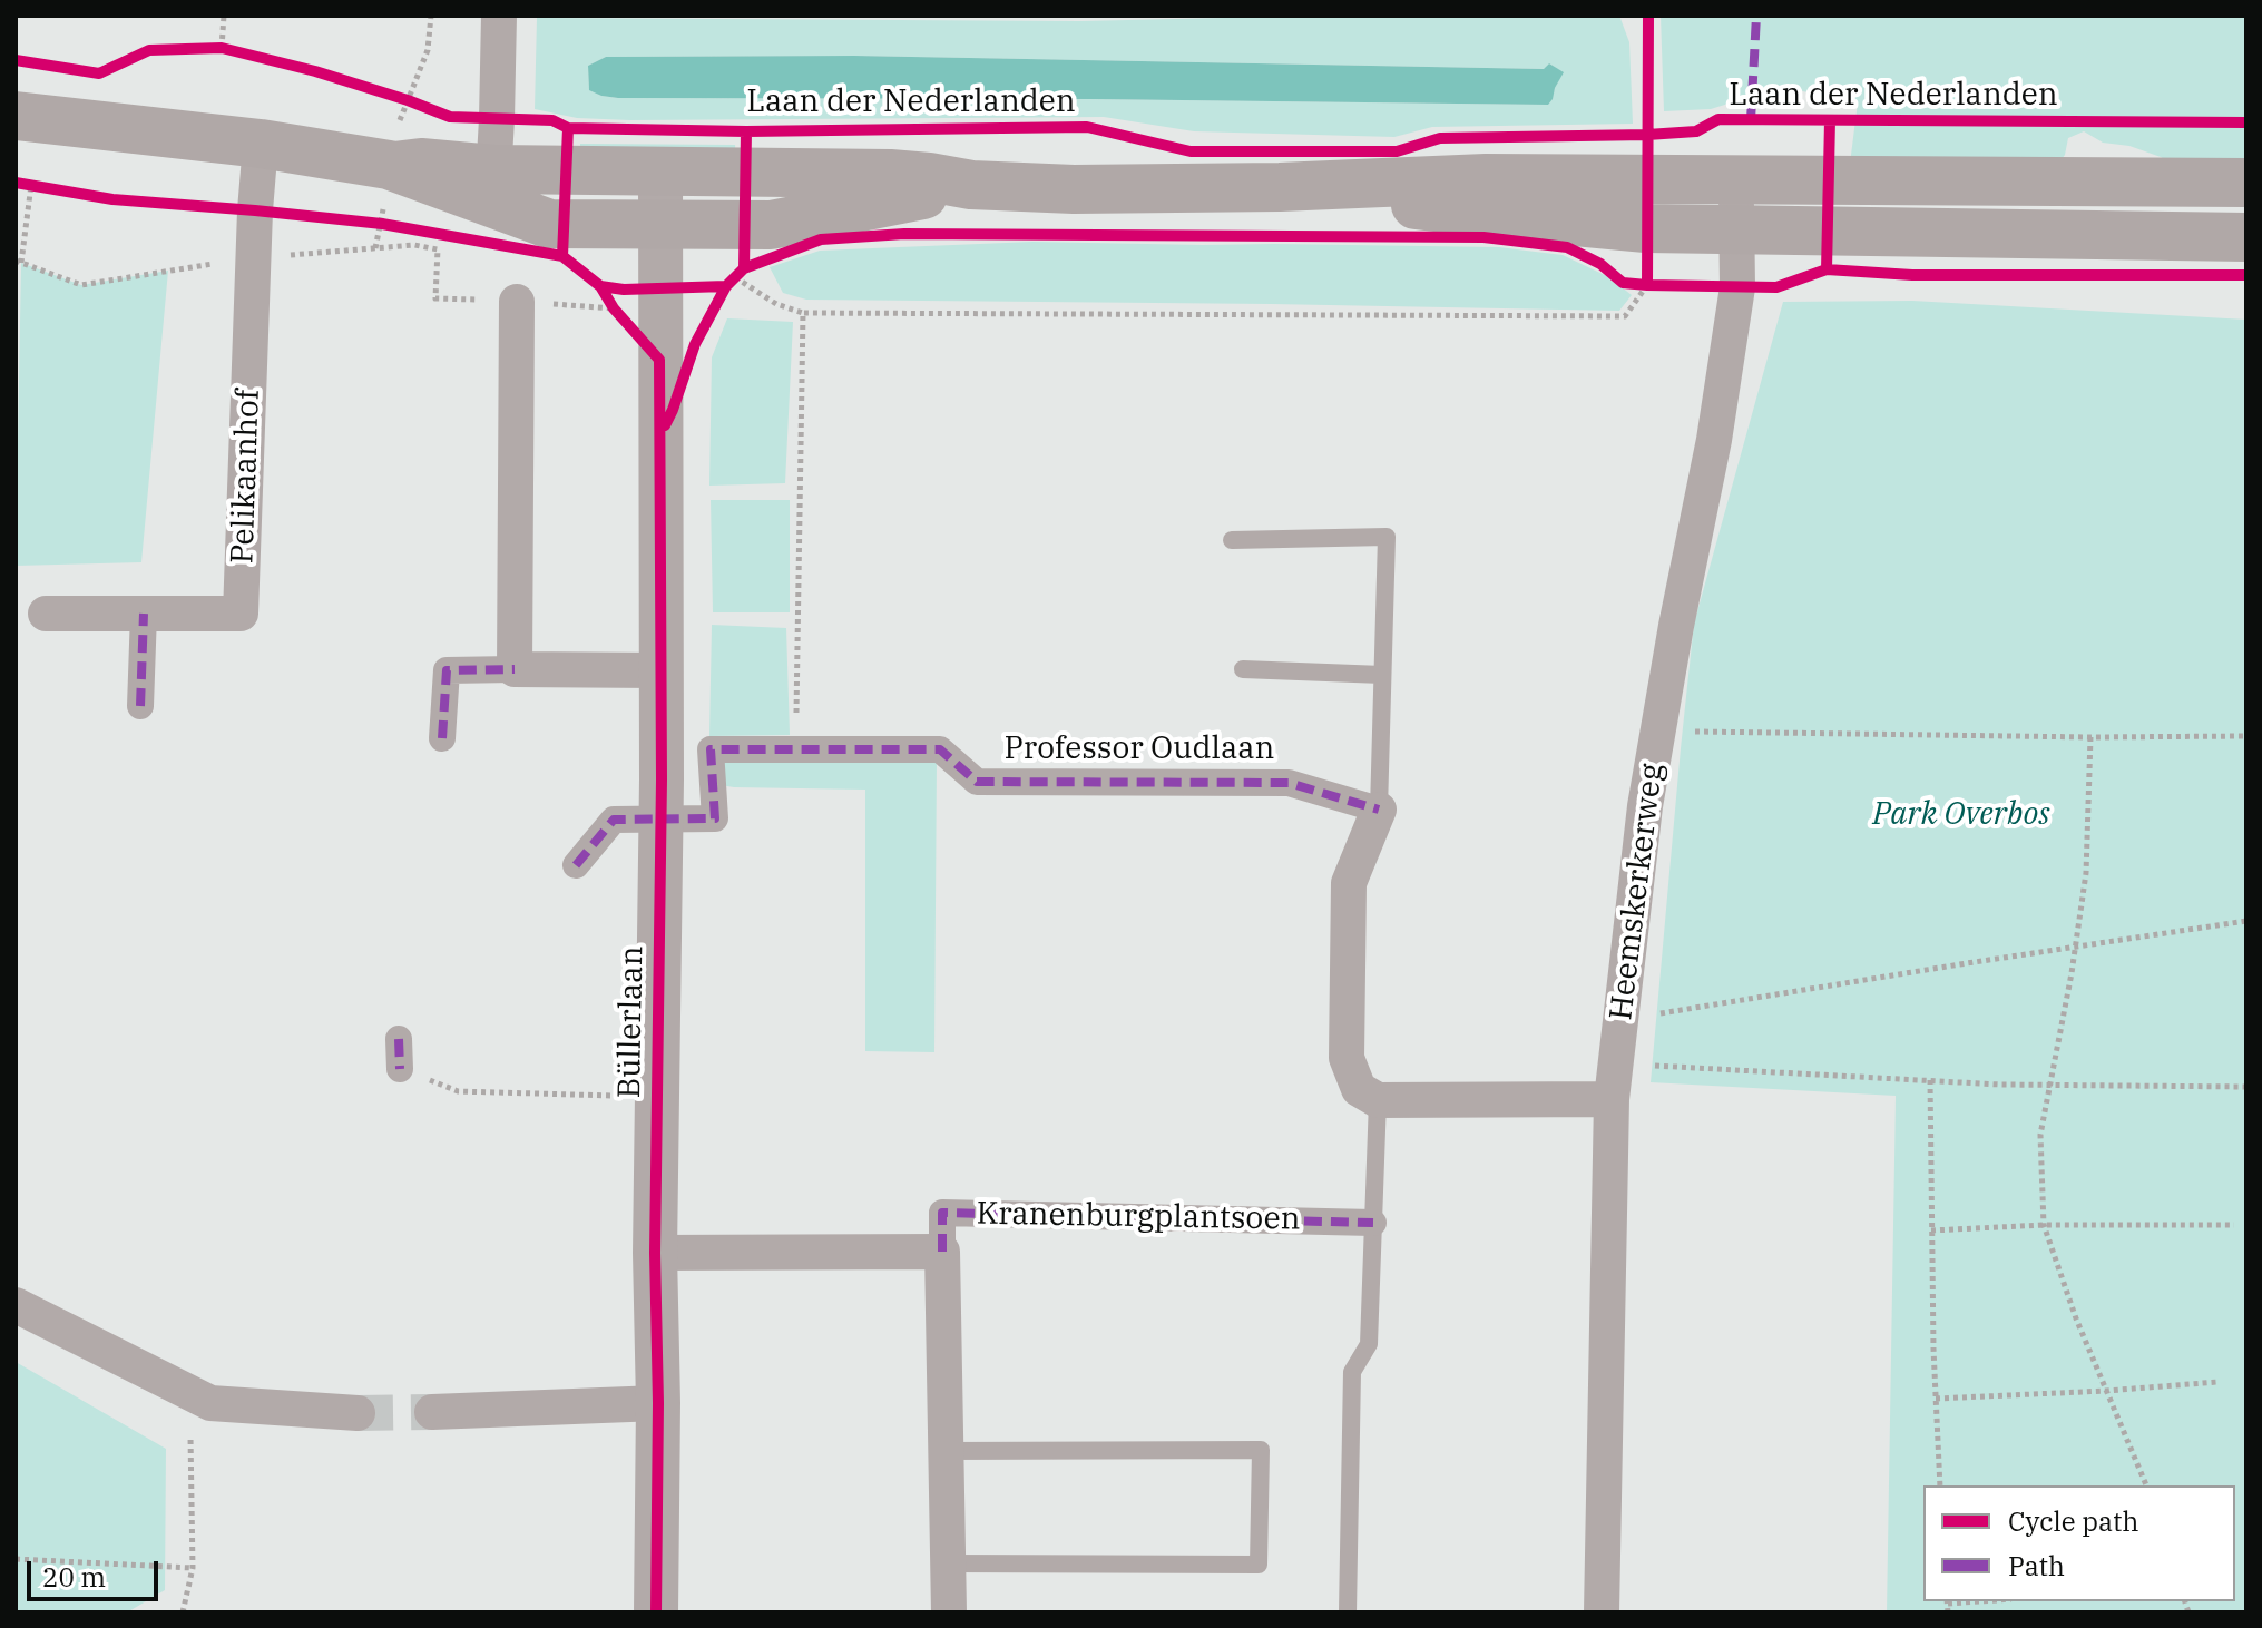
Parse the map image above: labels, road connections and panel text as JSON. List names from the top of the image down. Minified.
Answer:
{"streets":{"street":["Pelikaanhof","Professor Oudlaan","Heemskerkerweg","Büllerlaan","Kranenburgplantsoen"],"cycle path":["Laan der Nederlanden"]},"crossings":[["Professor Oudlaan","Büllerlaan"],["Büllerlaan","Kranenburgplantsoen"]],"parks":["Park Overbos"],"legend":["Cycle path","Path"],"scale_bar":"20 m"}
